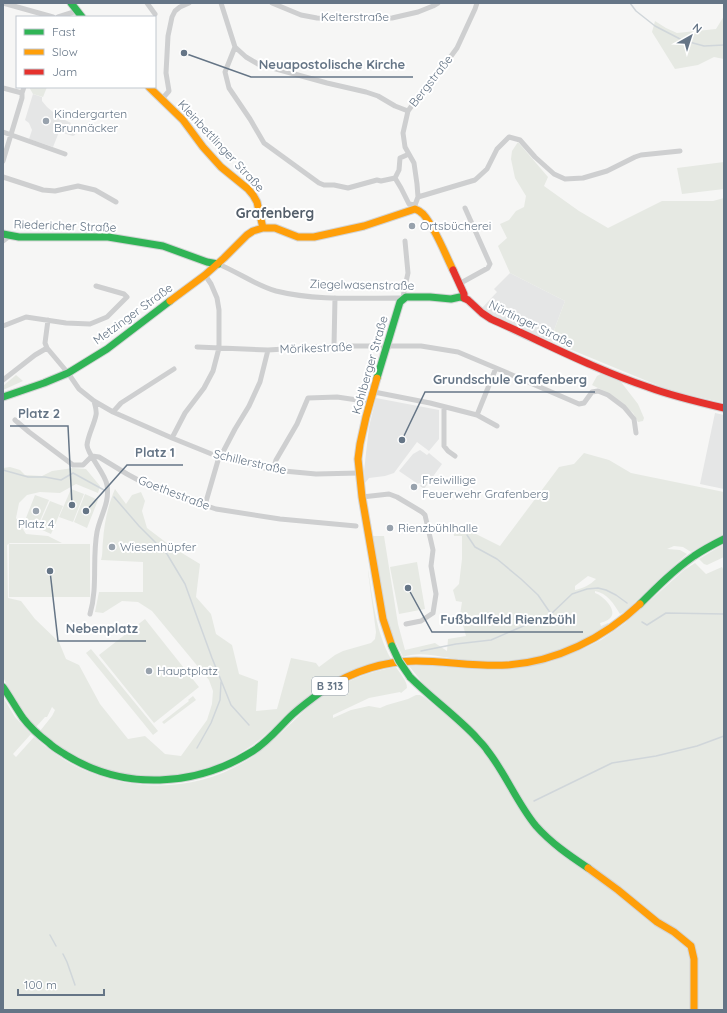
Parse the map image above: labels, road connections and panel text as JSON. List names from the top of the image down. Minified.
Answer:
{"streets":{"street":["Kelterstraße","Bergstraße","Kleinbettlinger Straße","Riedericher Straße","Ziegelwasenstraße","Metzinger Straße","Nürtinger Straße","Mörikestraße","Kohlberger Straße","Schillerstraße","Goethestraße","B 313"]},"crossings":[["Bergstraße","Nürtinger Straße"],["Kleinbettlinger Straße","Metzinger Straße"],["Riedericher Straße","Ziegelwasenstraße"],["Riedericher Straße","Metzinger Straße"],["Ziegelwasenstraße","Metzinger Straße"],["Ziegelwasenstraße","Nürtinger Straße"],["Ziegelwasenstraße","Kohlberger Straße"],["Metzinger Straße","Schillerstraße"],["Mörikestraße","Kohlberger Straße"],["Kohlberger Straße","Schillerstraße"]],"districts":["Grafenberg"],"places":["Neuapostolische Kirche","Kindergarten Brunnäcker","Ortsbücherei","Grundschule Grafenberg","Freiwillige Feuerwehr Grafenberg","Platz 2","Platz 4","Platz 1","Rienzbühlhalle","Wiesenhüpfer","Nebenplatz","Fußballfeld Rienzbühl","Hauptplatz"],"legend":["Fast","Slow","Jam"],"scale_bar":"100 m","north":"top right"}
